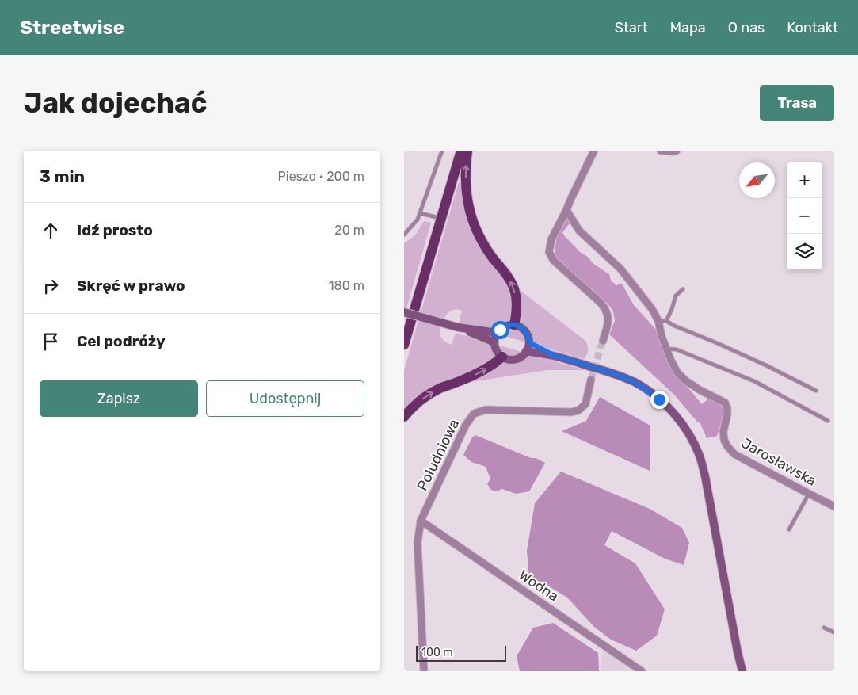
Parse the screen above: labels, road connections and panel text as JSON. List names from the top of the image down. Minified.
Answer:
{"streets":{"street":["Południowa","Jarosławska","Wodna"]},"crossings":[["Południowa","Wodna"]],"scale_bar":"100 m","north":"bottom left","page":{"header":"Streetwise","nav":["Start","Mapa","O nas","Kontakt"],"buttons":["Trasa",["Zapisz","Udostępnij"]],"title":"Jak dojechać","heading":["3 min","Pieszo · 200 m"],"map_buttons":["+","−"],"list":[["Idź prosto","20 m"],["Skręć w prawo","180 m"],"Cel podróży"],"scale":"100 m"}}
